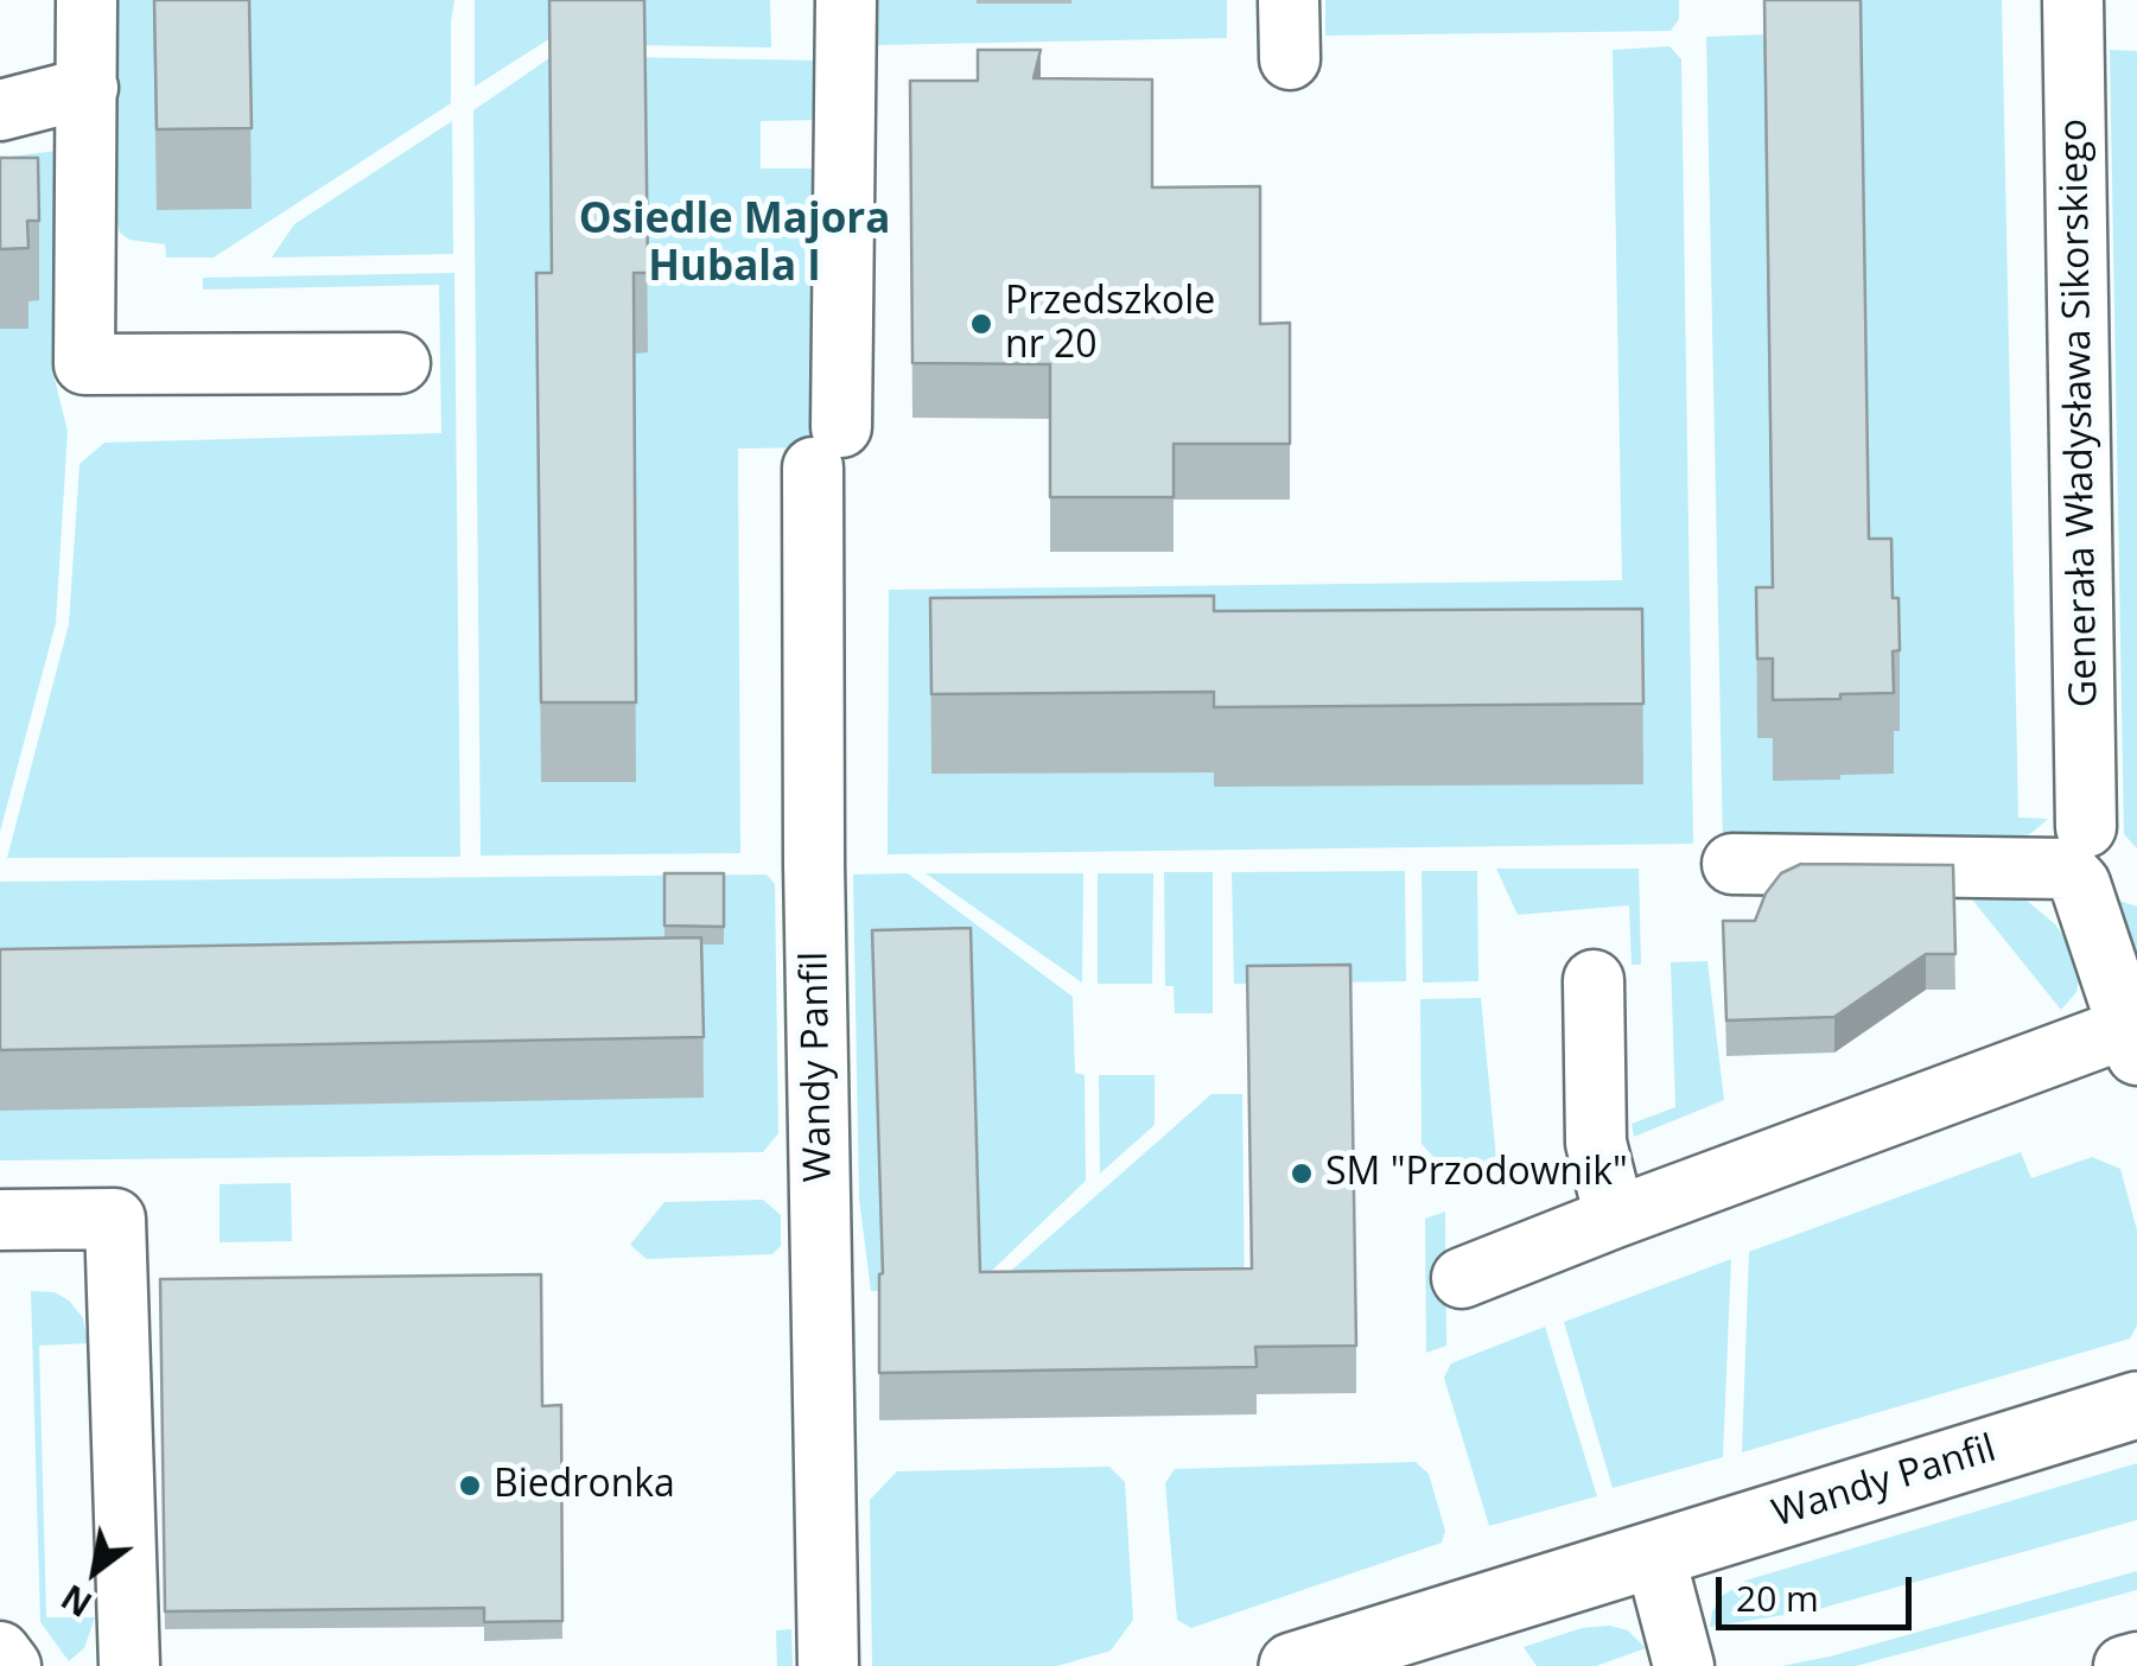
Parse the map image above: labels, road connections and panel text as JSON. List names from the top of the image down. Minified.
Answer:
{"streets":{"street":["Generała Władysława Sikorskiego","Wandy Panfil"]},"districts":["Osiedle Majora Hubala I"],"places":["Przedszkole nr 20","SM \"Przodownik\"","Biedronka"],"scale_bar":"20 m","north":"bottom left"}
